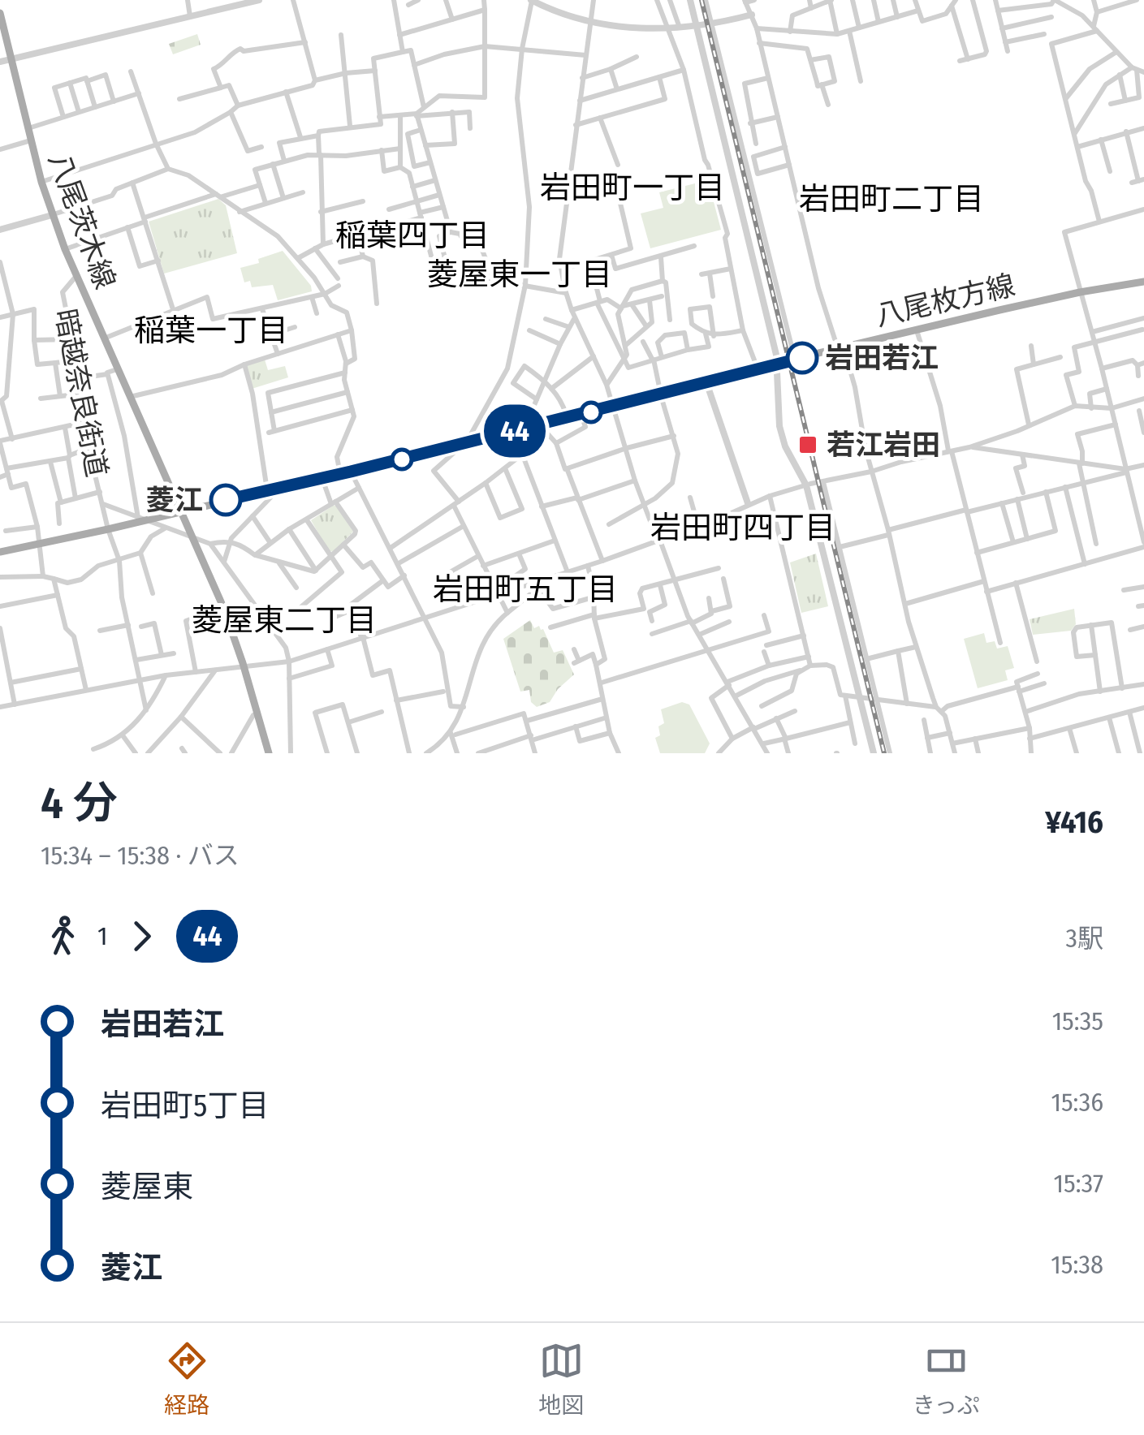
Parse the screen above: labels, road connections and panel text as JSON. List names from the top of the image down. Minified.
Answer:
{"streets":{"main road":["八尾茨木線","八尾枚方線"],"street":["暗越奈良街道"]},"crossings":[["八尾茨木線","八尾枚方線"],["八尾茨木線","暗越奈良街道"],["八尾枚方線","暗越奈良街道"]],"districts":["岩田町一丁目","岩田町二丁目","稲葉四丁目","菱屋東一丁目","稲葉一丁目","岩田町四丁目","岩田町五丁目","菱屋東二丁目"],"places":{"other":["岩田若江","菱江"],"transit":["若江岩田"]},"lines":["bus line 44"],"page":{"on_map":"44","heading":["4 分","15:34 – 15:38 · バス","¥416"],"legs":["1","44","3駅"],"list":[{"name":"岩田若江","value":"15:35"},{"name":"岩田町5丁目","value":"15:36"},{"name":"菱屋東","value":"15:37"},{"name":"菱江","value":"15:38"}],"tabs":["経路","地図","きっぷ"]}}
